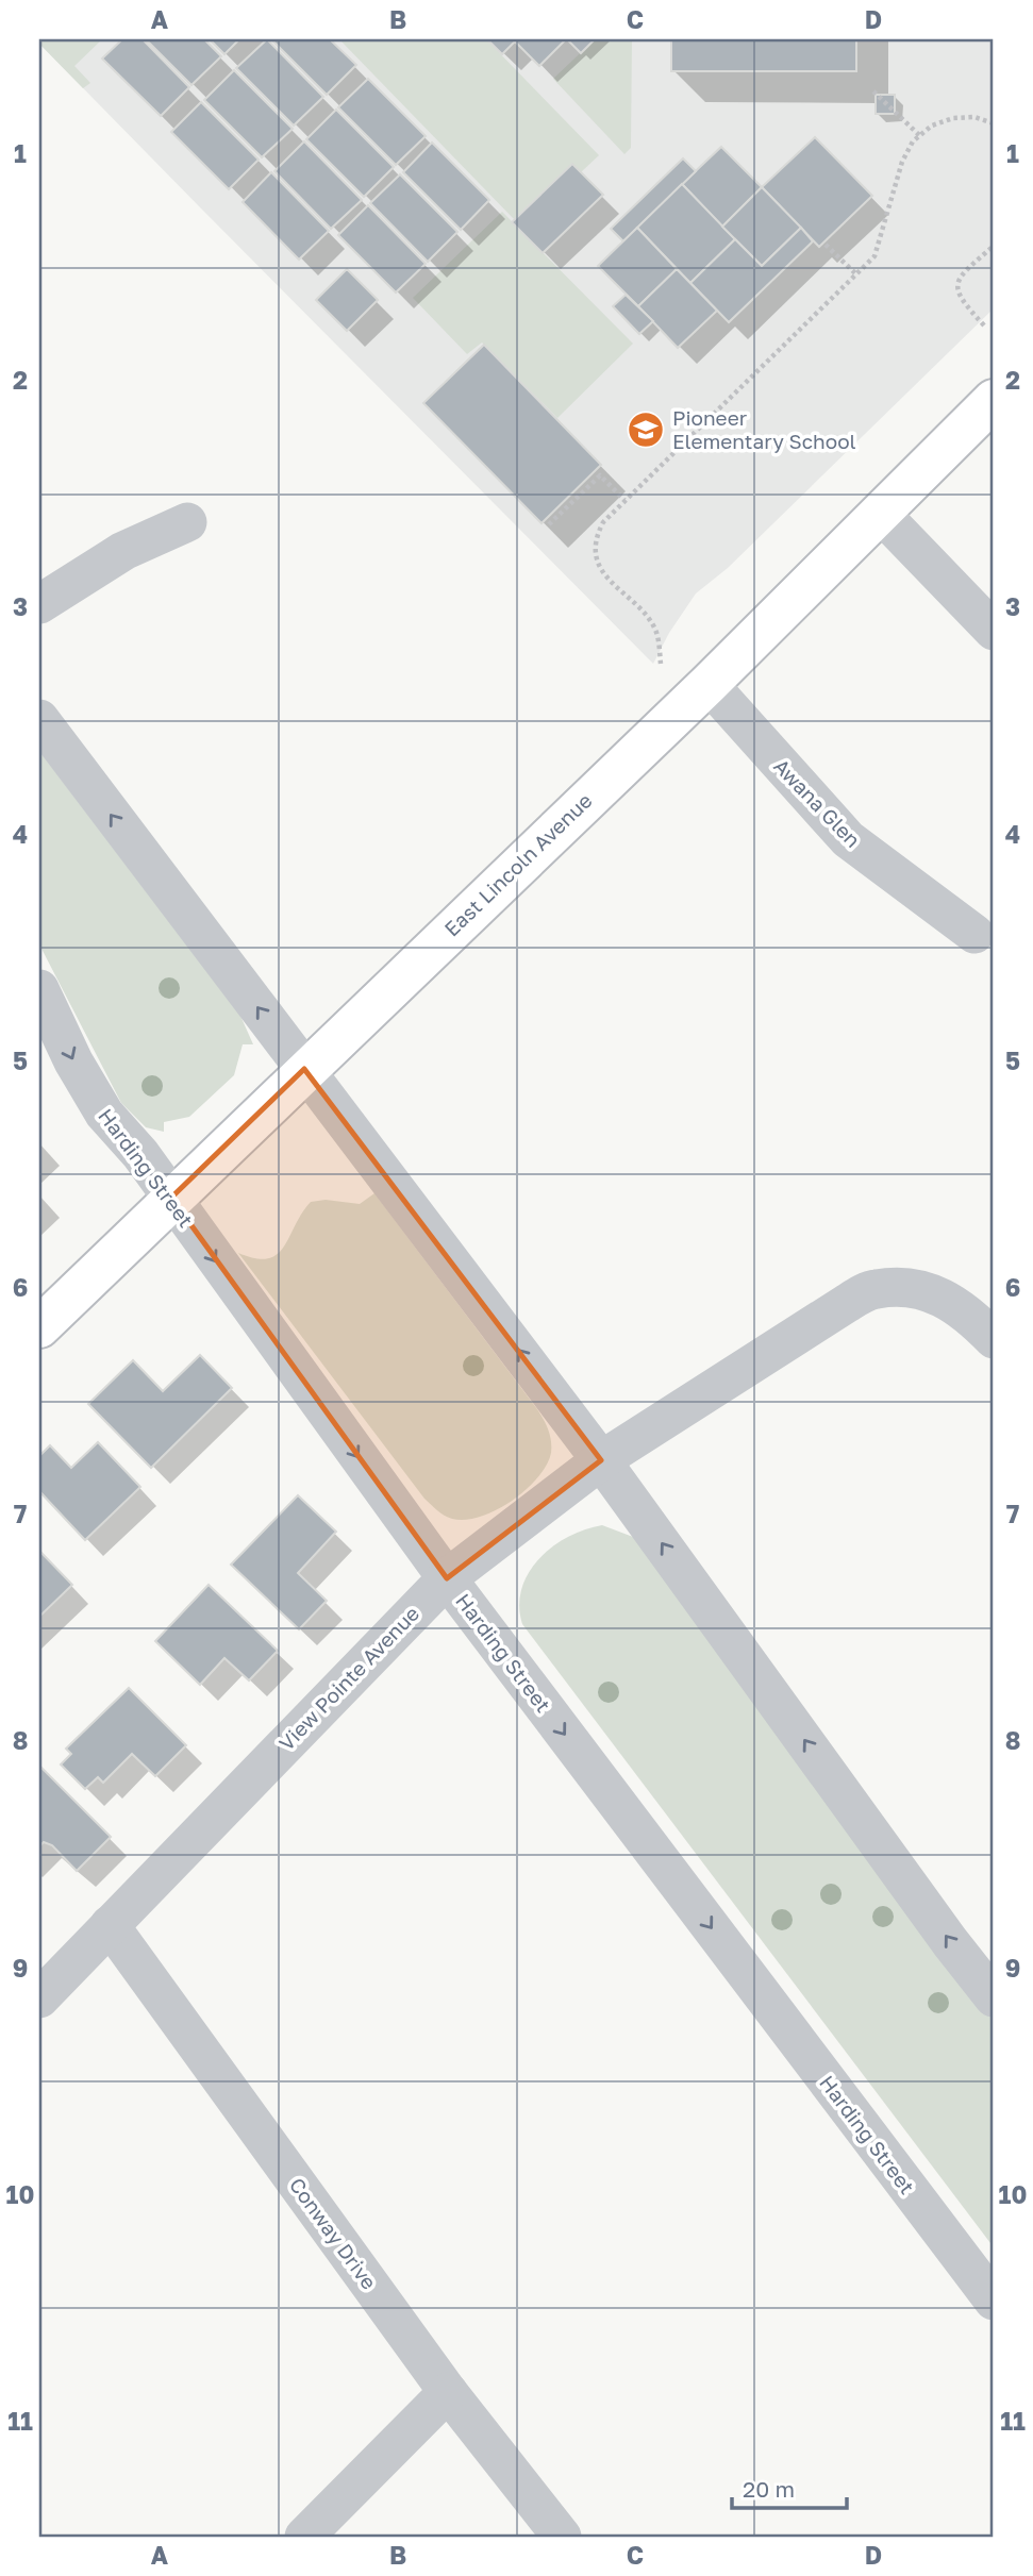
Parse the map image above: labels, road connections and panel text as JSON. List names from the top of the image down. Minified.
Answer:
{"streets":{"main road":["East Lincoln Avenue"],"street":["Awana Glen","Harding Street","View Pointe Avenue","Conway Drive"]},"crossings":[["Awana Glen","East Lincoln Avenue"],["East Lincoln Avenue","Harding Street"],["Harding Street","View Pointe Avenue"],["View Pointe Avenue","Conway Drive"]],"places":{"school or university":["Pioneer Elementary School"]},"scale_bar":"20 m","grid":{"columns":["A","B","C","D"],"rows":["1","2","3","4","5","6","7","8","9","10","11"]}}
